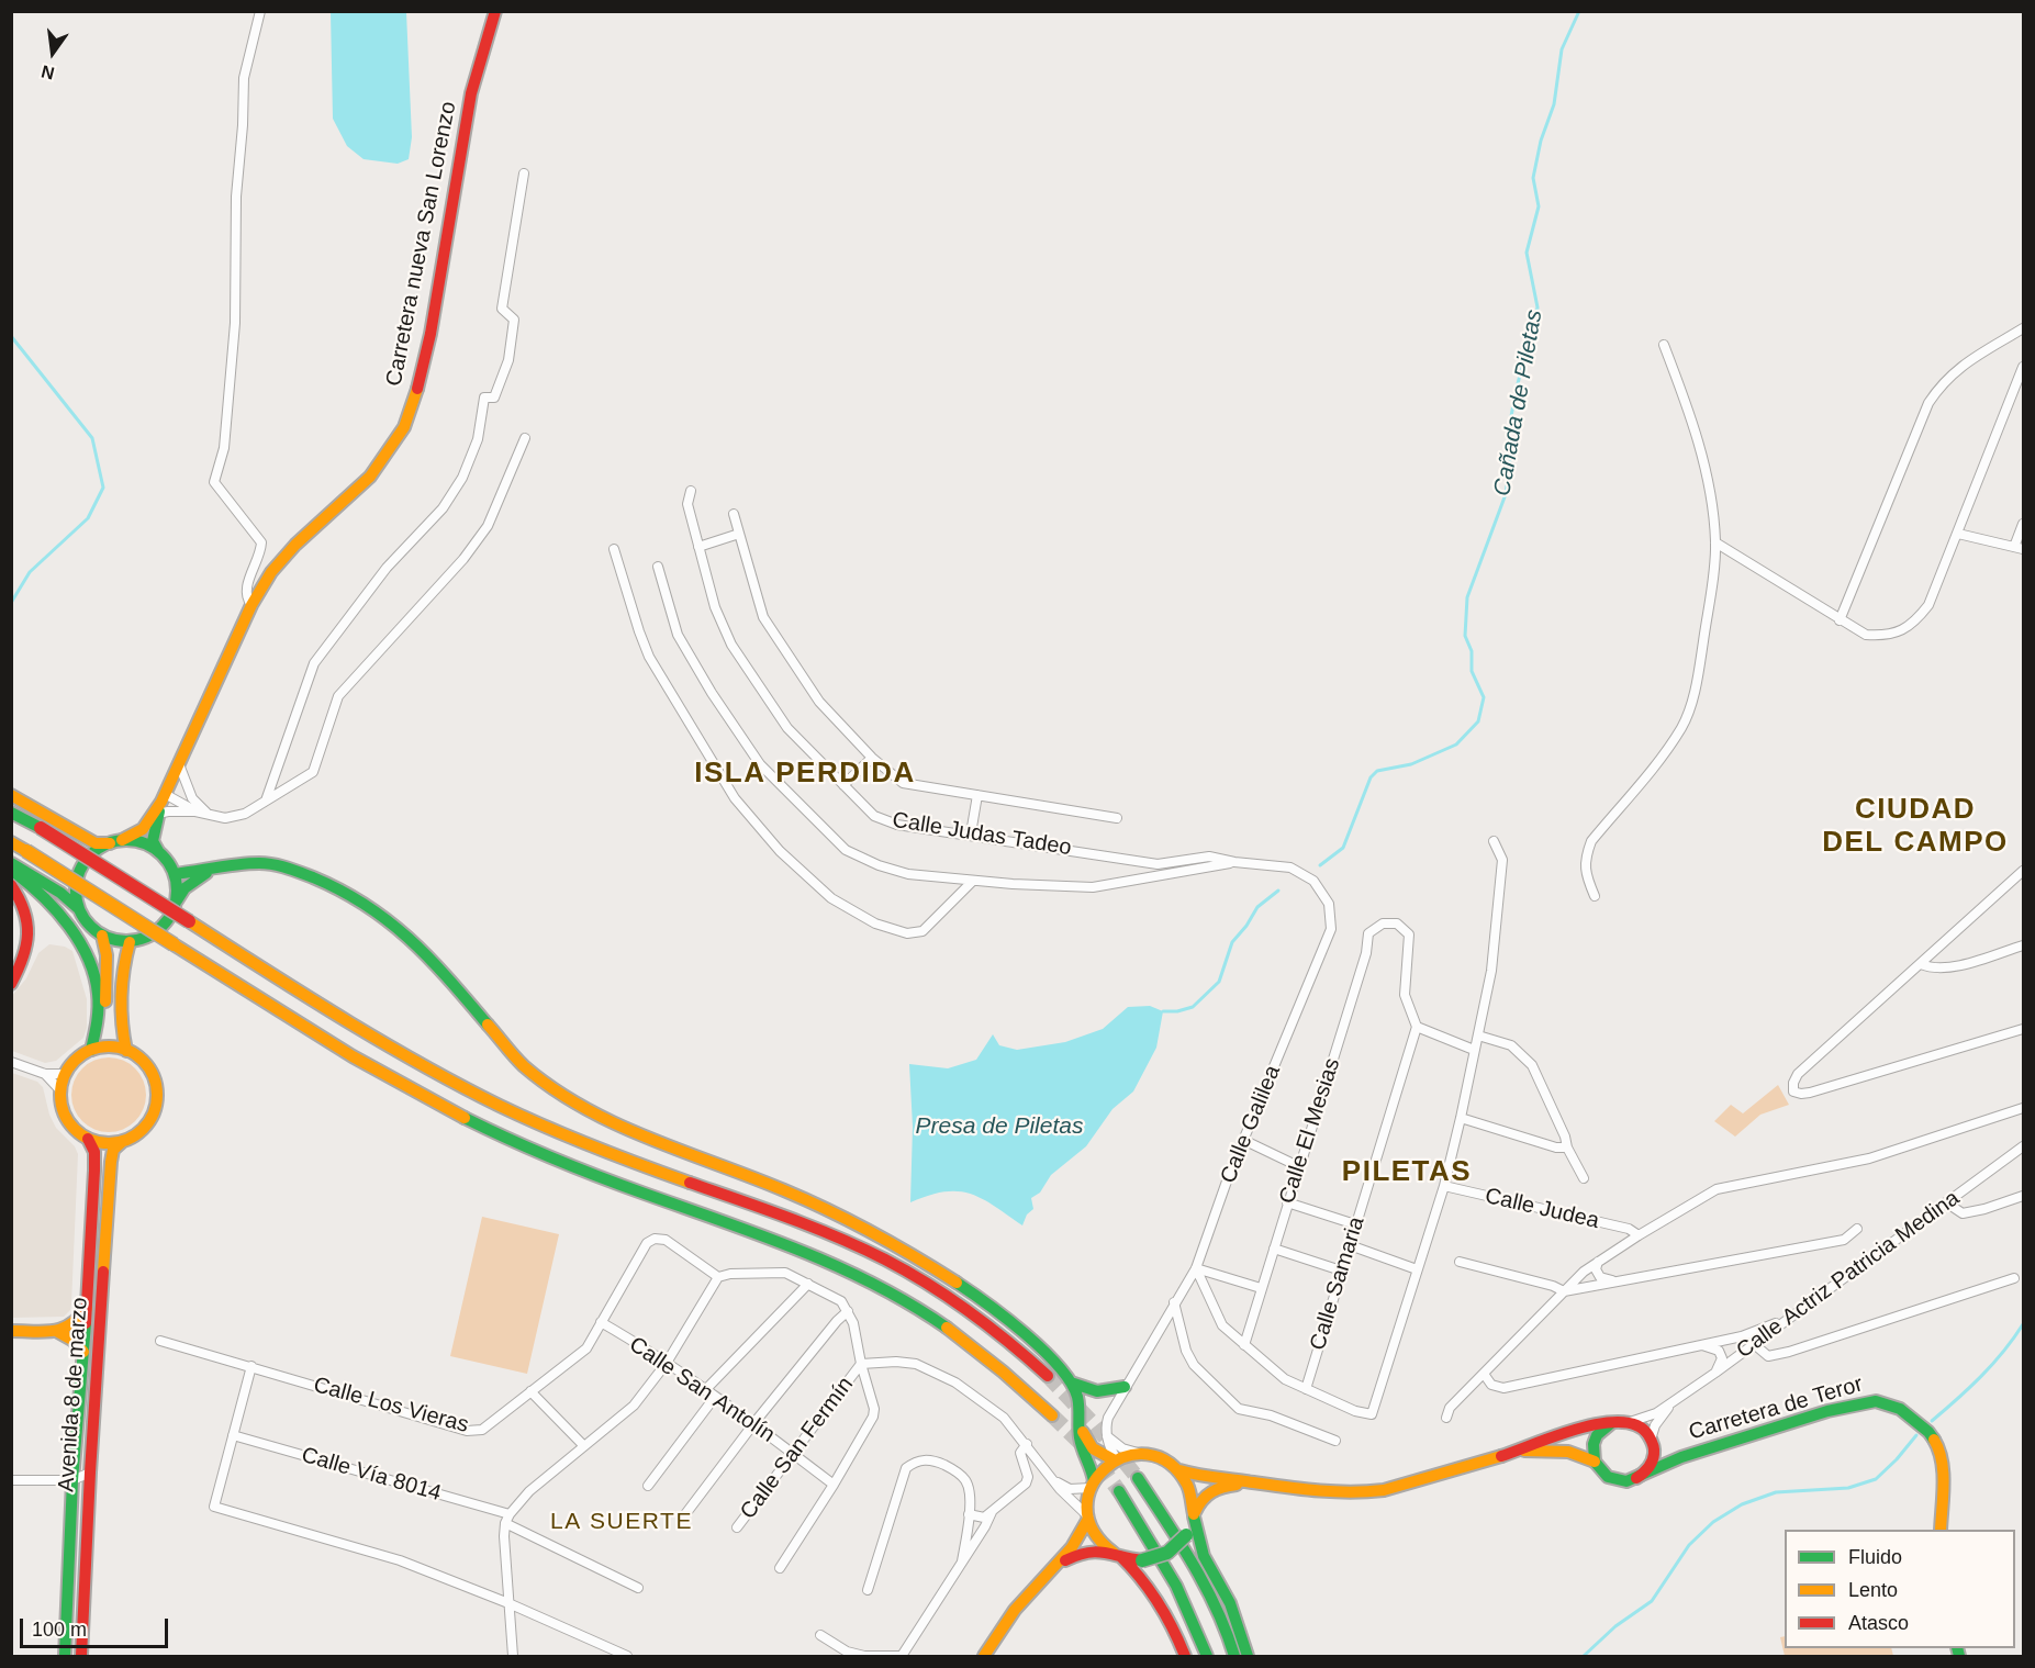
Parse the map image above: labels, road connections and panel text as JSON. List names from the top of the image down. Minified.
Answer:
{"streets":{"main road":["Carretera nueva San Lorenzo","Avenida 8 de marzo","Carretera de Teror"],"street":["Calle Judas Tadeo","Calle Galilea","Calle El Mesias","Calle Judea","Calle Actriz Patricia Medina","Calle Samaria","Calle San Antolín","Calle Los Vieras","Calle San Fermín","Calle Vía 8014"]},"crossings":[["Calle Judas Tadeo","Calle Galilea"],["Calle El Mesias","Calle Samaria"],["Calle Actriz Patricia Medina","Carretera de Teror"],["Calle San Antolín","Calle Los Vieras"],["Calle San Antolín","Calle San Fermín"]],"districts":["ISLA PERDIDA","CIUDAD DEL CAMPO","PILETAS","LA SUERTE"],"water":["Cañada de Piletas","Presa de Piletas"],"legend":["Fluido","Lento","Atasco"],"scale_bar":"100 m","north":"bottom"}
